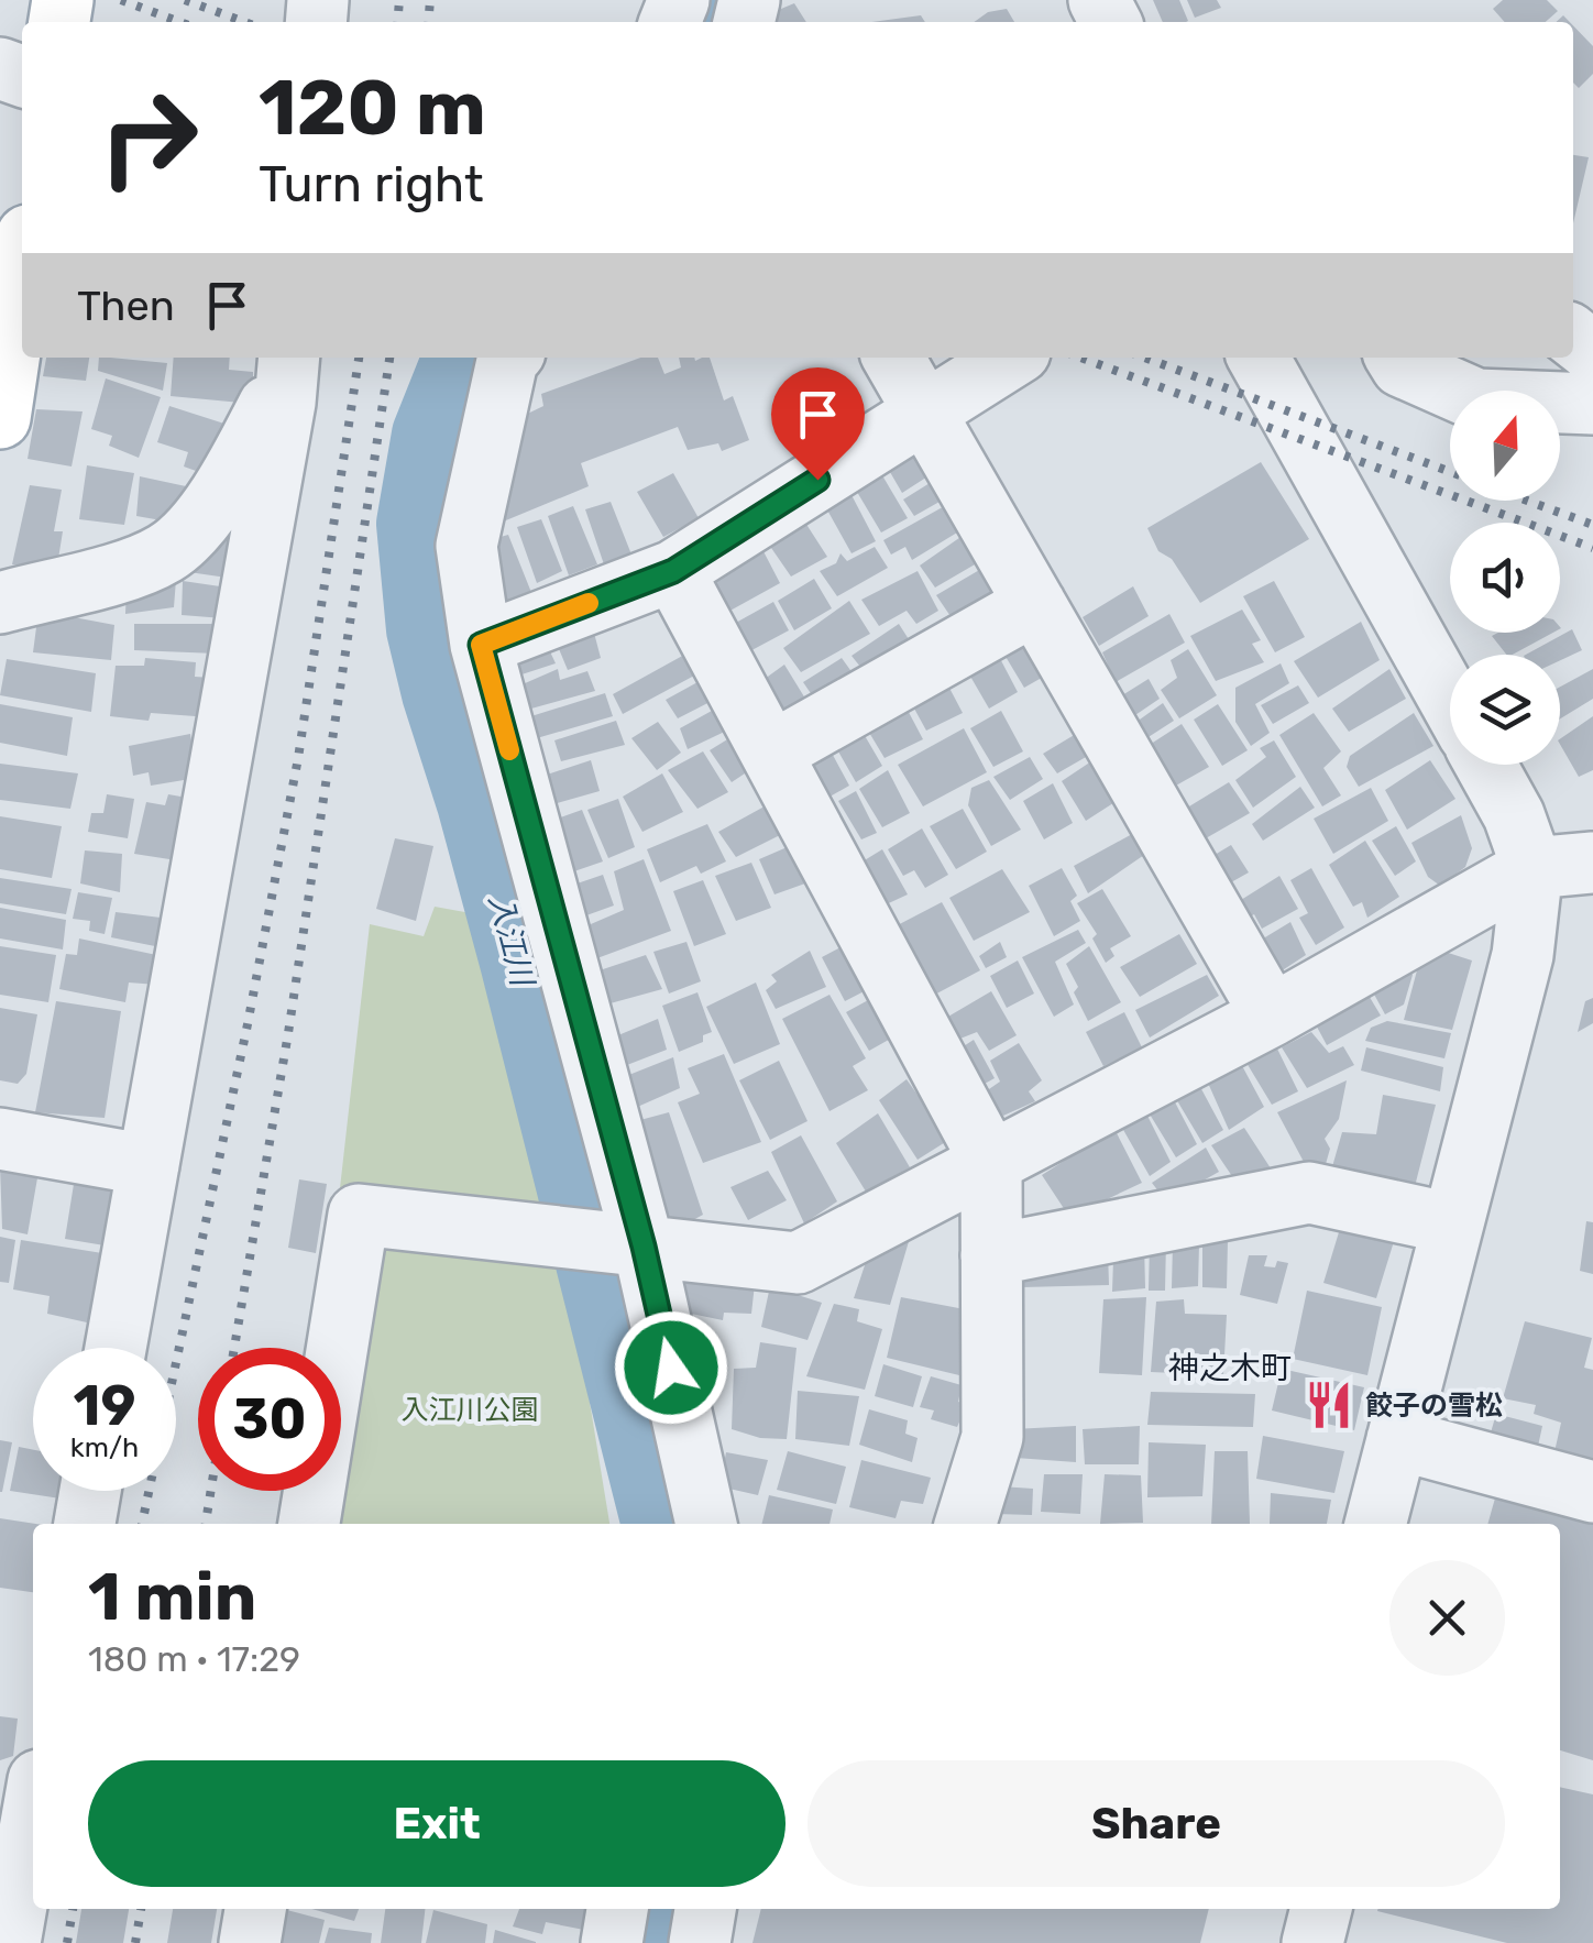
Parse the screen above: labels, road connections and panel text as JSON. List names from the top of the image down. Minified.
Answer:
{"districts":["神之木町"],"water":["入江川"],"parks":["入江川公園"],"places":{"restaurant":["餃子の雪松"]},"north":"top","page":{"turn":["120 m","Turn right"],"then":"Then","speed":"19 km/h","limit":"30","heading":["1 min","180 m · 17:29"],"buttons":["Exit","Share"]}}
